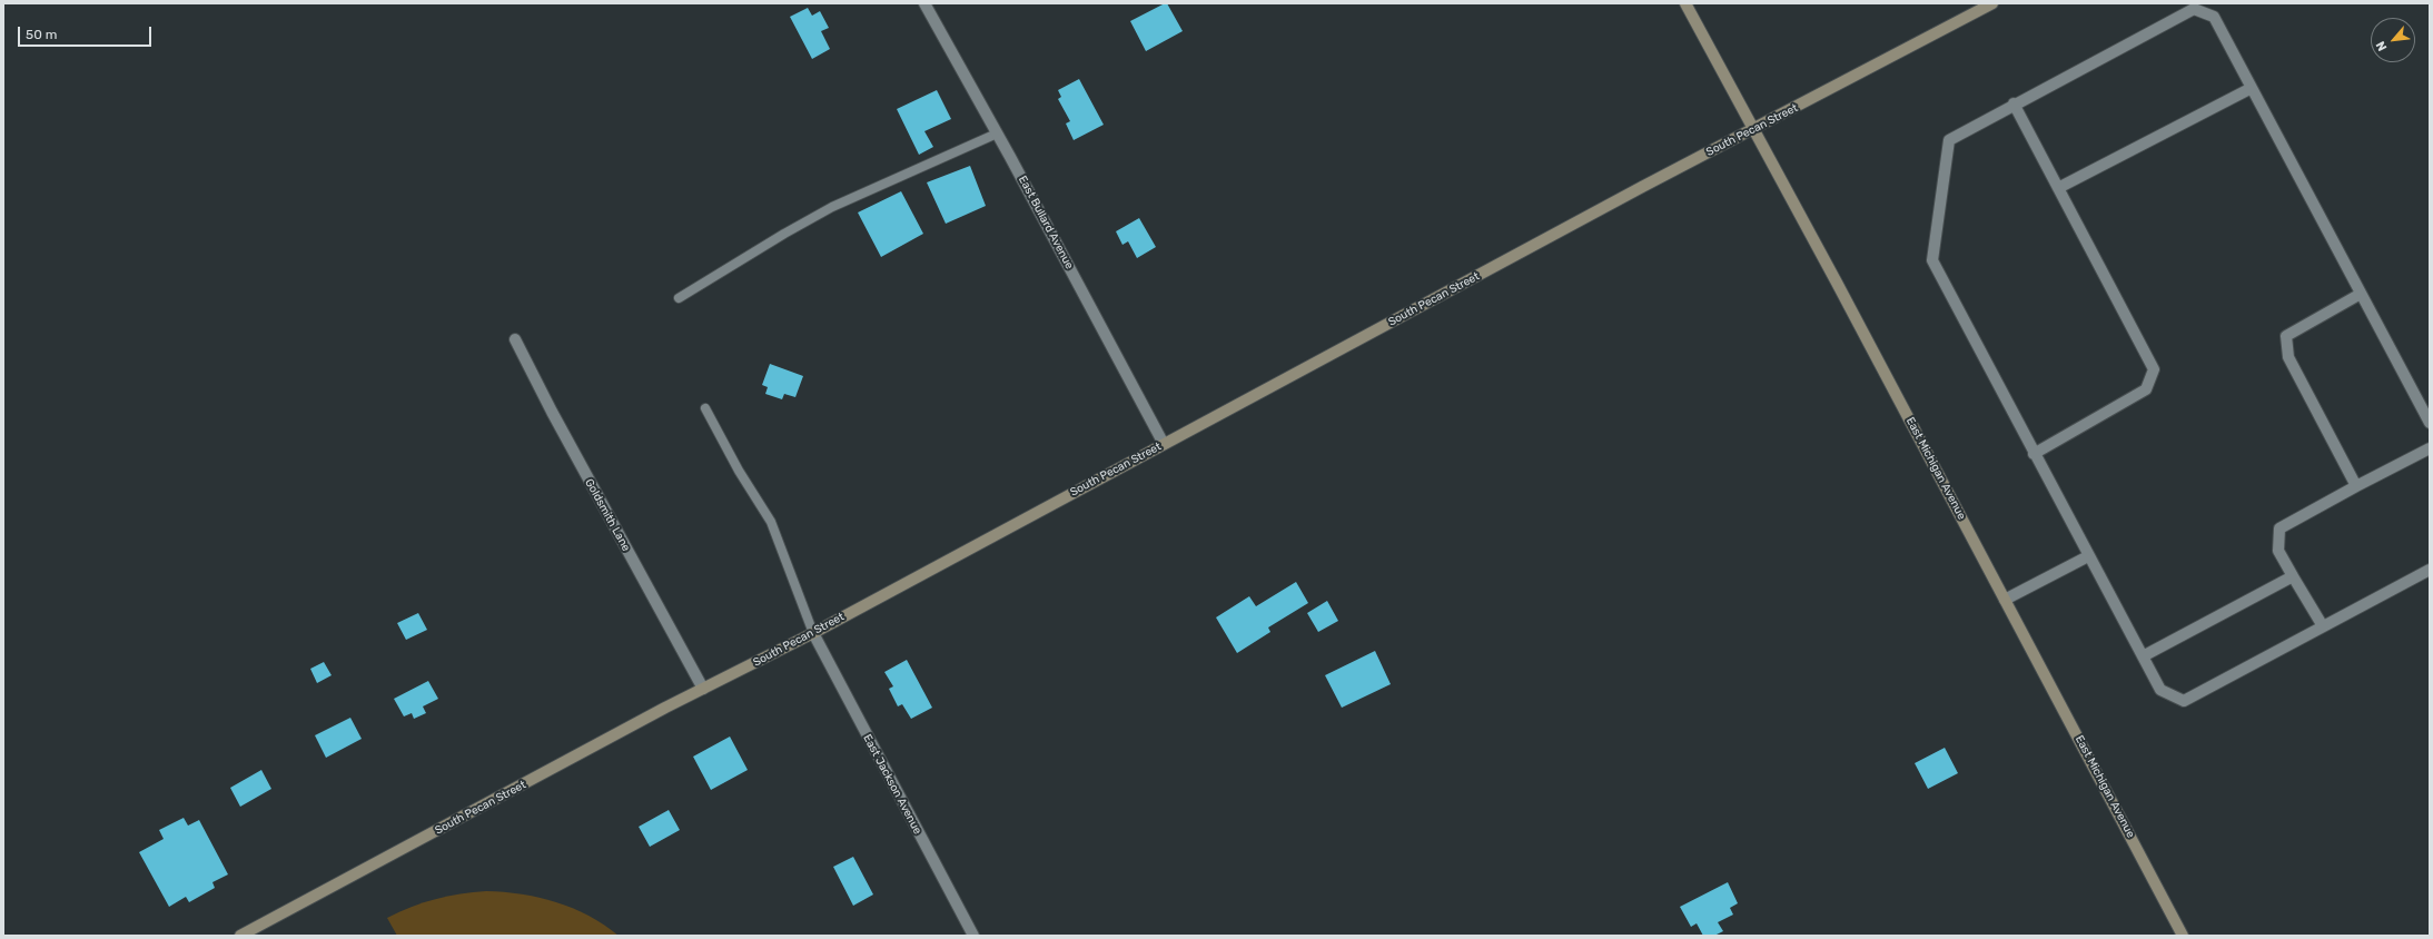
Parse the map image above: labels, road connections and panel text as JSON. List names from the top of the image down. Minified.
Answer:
{"streets":{"street":["South Pecan Street","East Bullard Avenue","East Michigan Avenue","Goldsmith Lane","East Jackson Avenue"]},"crossings":[["South Pecan Street","East Bullard Avenue"],["South Pecan Street","East Michigan Avenue"],["South Pecan Street","Goldsmith Lane"],["South Pecan Street","East Jackson Avenue"]],"scale_bar":"50 m","north":"bottom left"}
